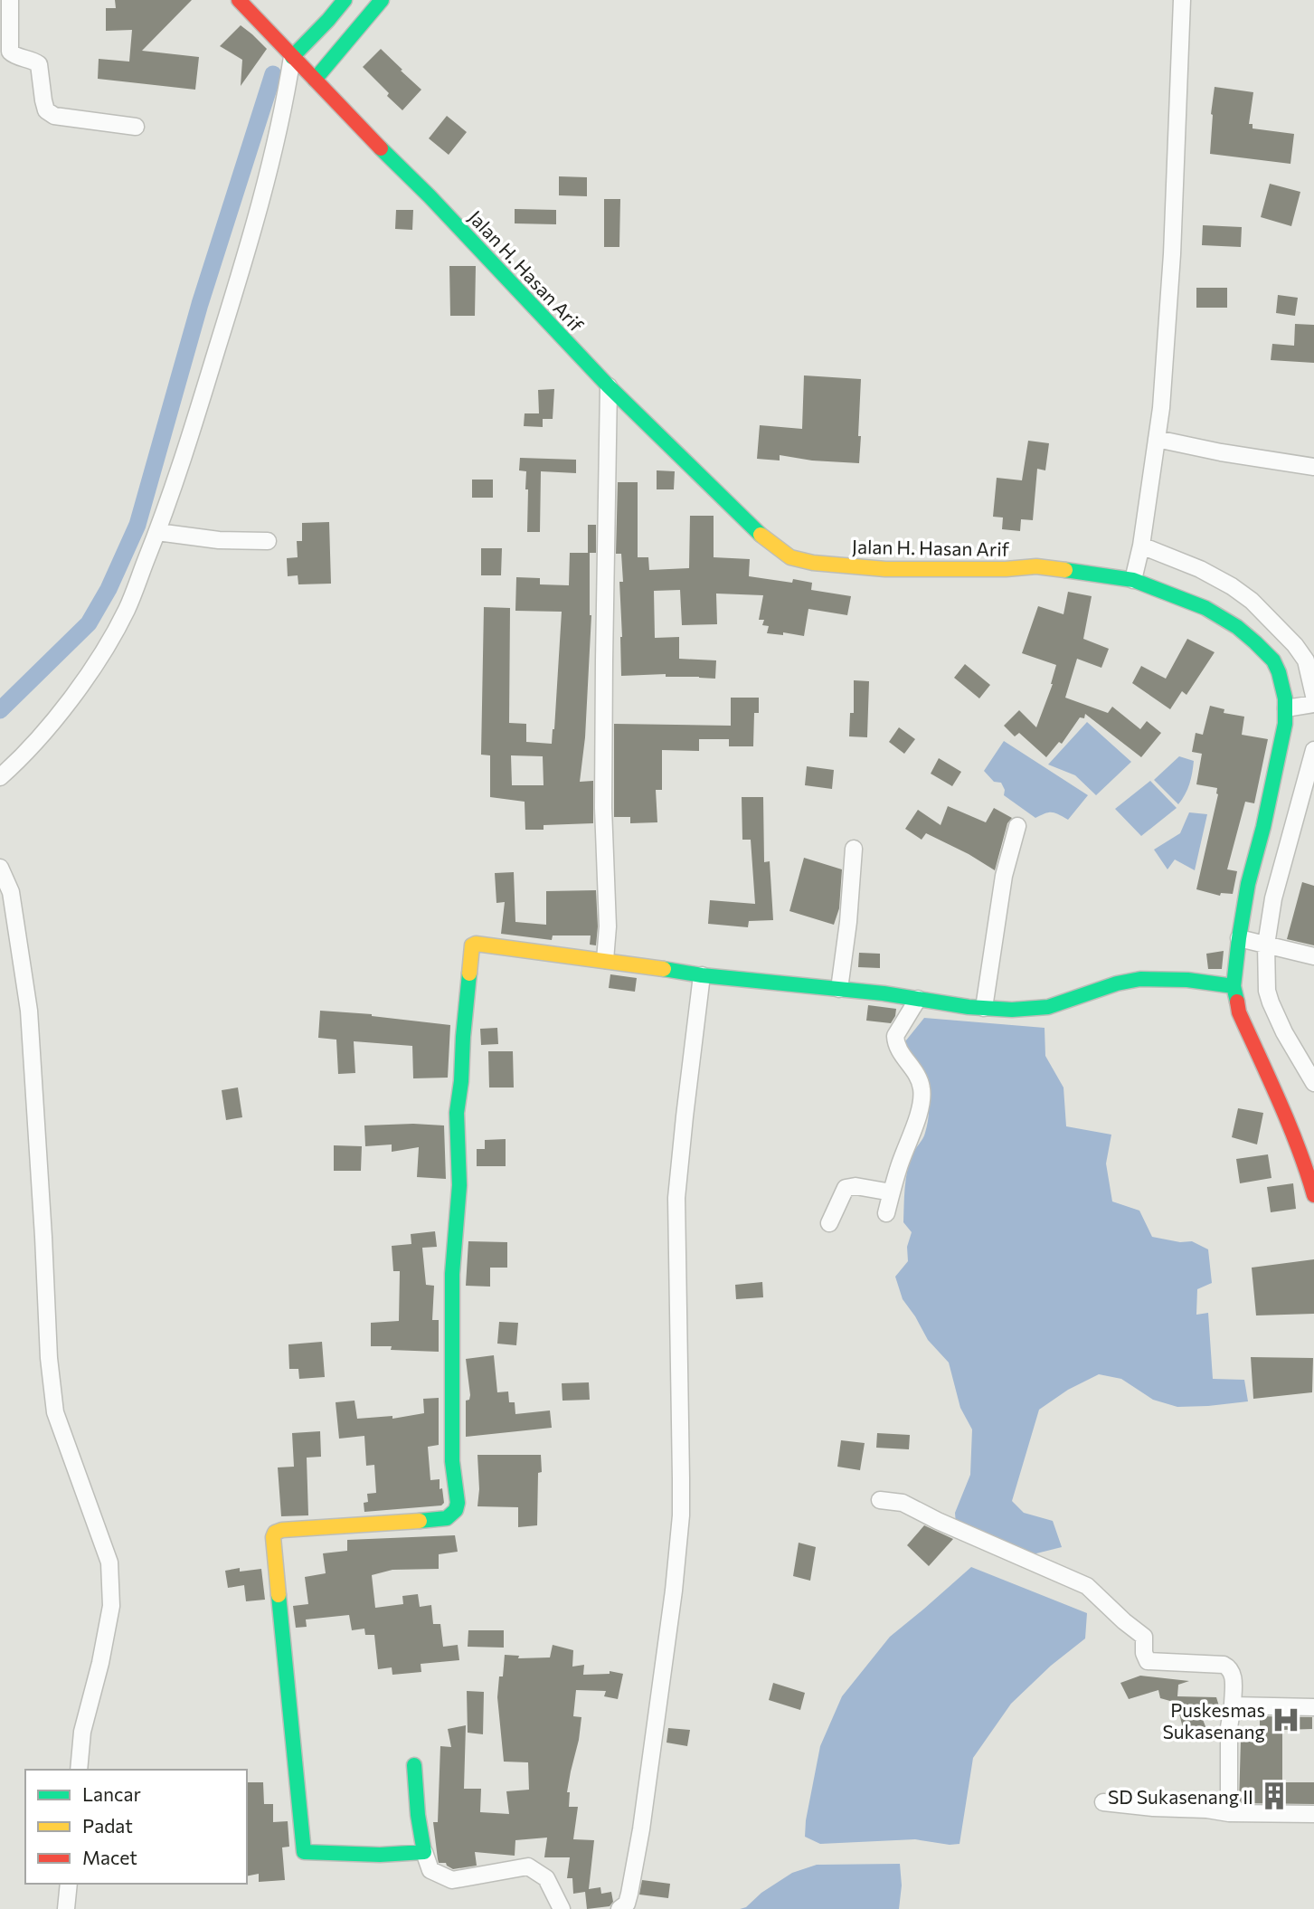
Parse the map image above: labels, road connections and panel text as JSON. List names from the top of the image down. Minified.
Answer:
{"streets":{"street":["Jalan H. Hasan Arif"]},"places":{"hospital":["Puskesmas Sukasenang"],"building":["SD Sukasenang II"]},"legend":["Lancar","Padat","Macet"]}
